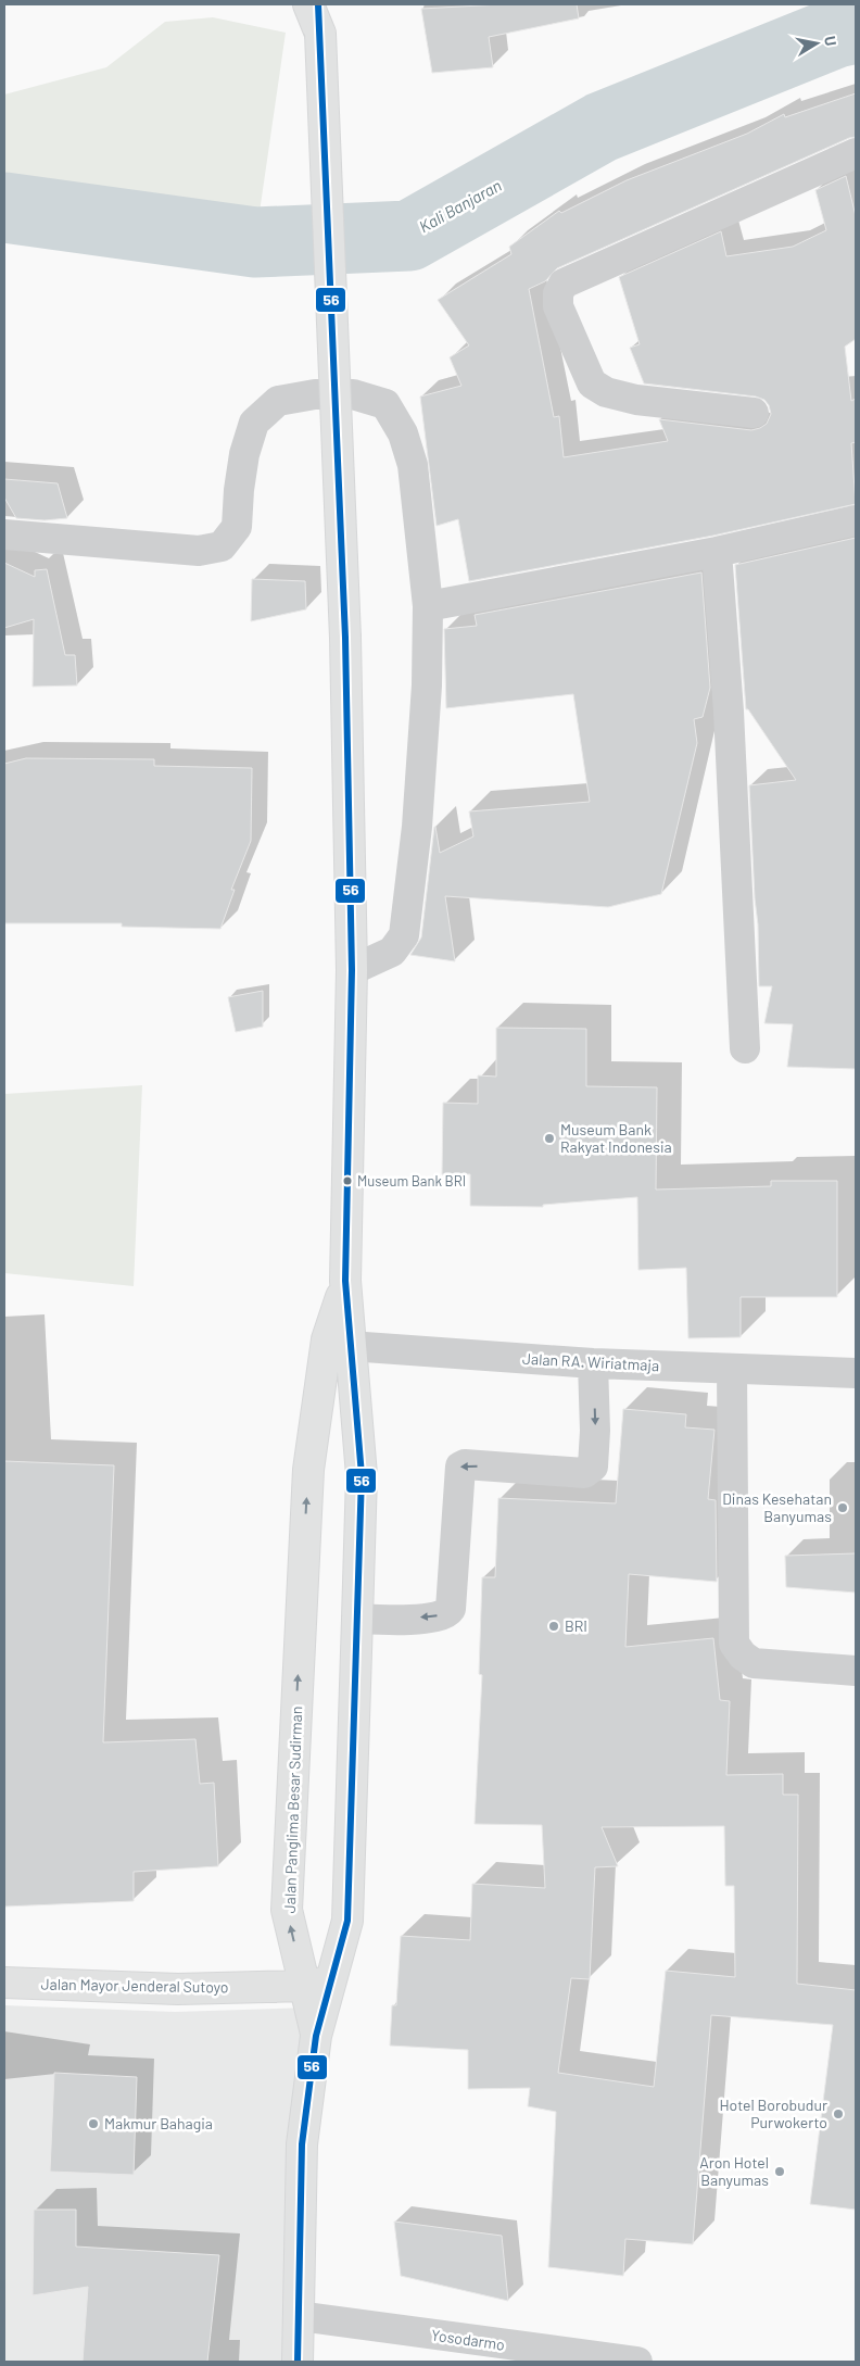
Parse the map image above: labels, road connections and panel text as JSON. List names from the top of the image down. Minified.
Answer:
{"streets":{"main road":["Jalan Panglima Besar Sudirman","Jalan Mayor Jenderal Sutoyo"],"street":["Jalan RA. Wiriatmaja","Yosodarmo"]},"crossings":[["Jalan RA. Wiriatmaja","Jalan Panglima Besar Sudirman"],["Jalan Panglima Besar Sudirman","Jalan Mayor Jenderal Sutoyo"],["Jalan Panglima Besar Sudirman","Yosodarmo"]],"water":["Kali Banjaran"],"places":["Museum Bank Rakyat Indonesia","Museum Bank BRI","Dinas Kesehatan Banyumas","BRI","Hotel Borobudur Purwokerto","Makmur Bahagia","Aron Hotel Banyumas"],"lines":["transit line 56"],"north":"right"}
